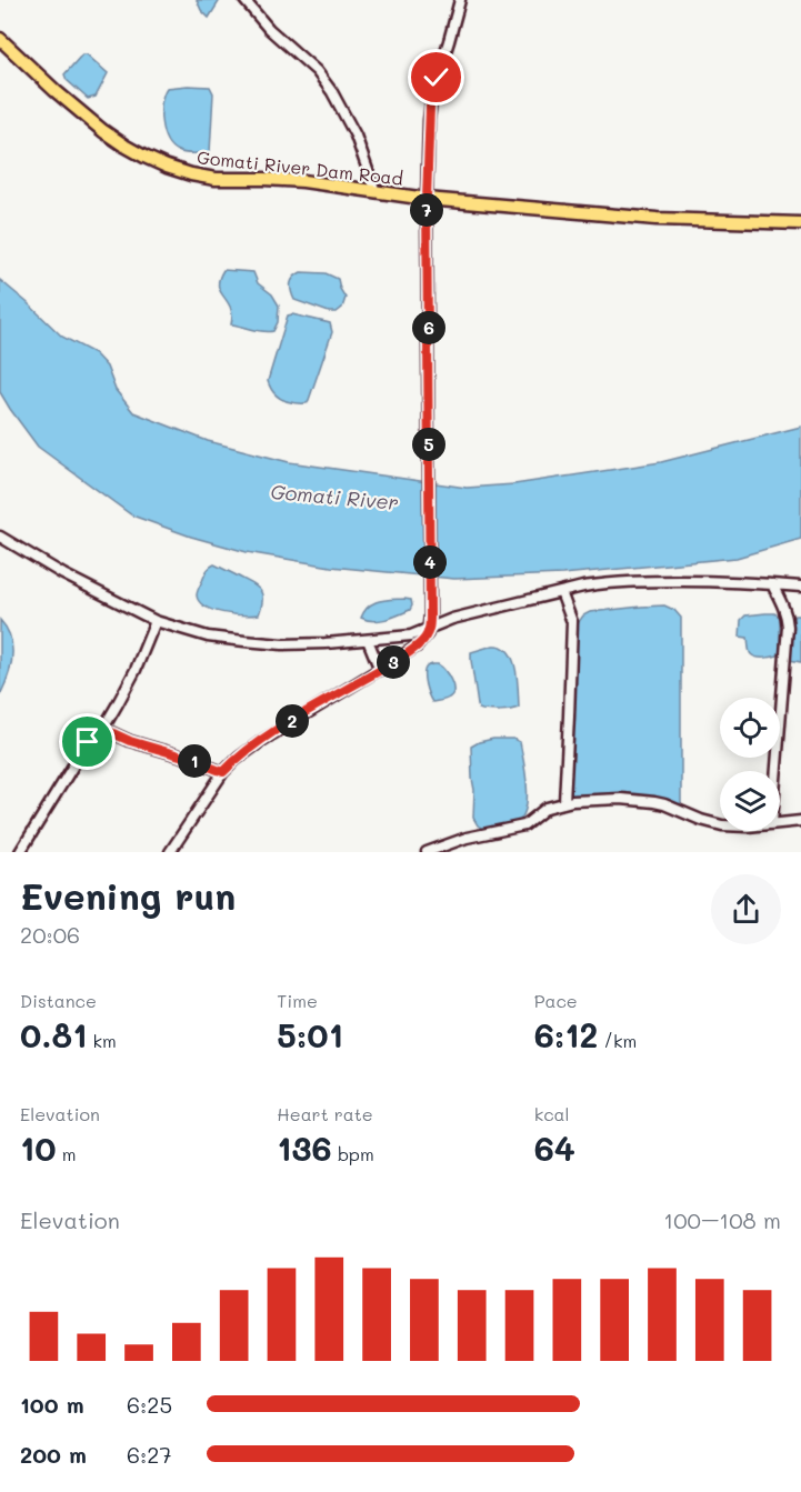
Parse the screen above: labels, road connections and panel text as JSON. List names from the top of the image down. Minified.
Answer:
{"streets":{"main road":["Gomati River Dam Road"]},"water":["Gomati River"],"page":{"pins":["7","6","5","4","3","2","1"],"heading":["Evening run","20:06"],"stats":[["Distance","0.81 km"],["Time","5:01"],["Pace","6:12 /km"],["Elevation","10 m"],["Heart rate","136 bpm"],["kcal","64"]],"chart":["Elevation","100–108 m"],"list":[{"name":"100 m","note":"6:25"},{"name":"200 m","note":"6:27"}]}}
